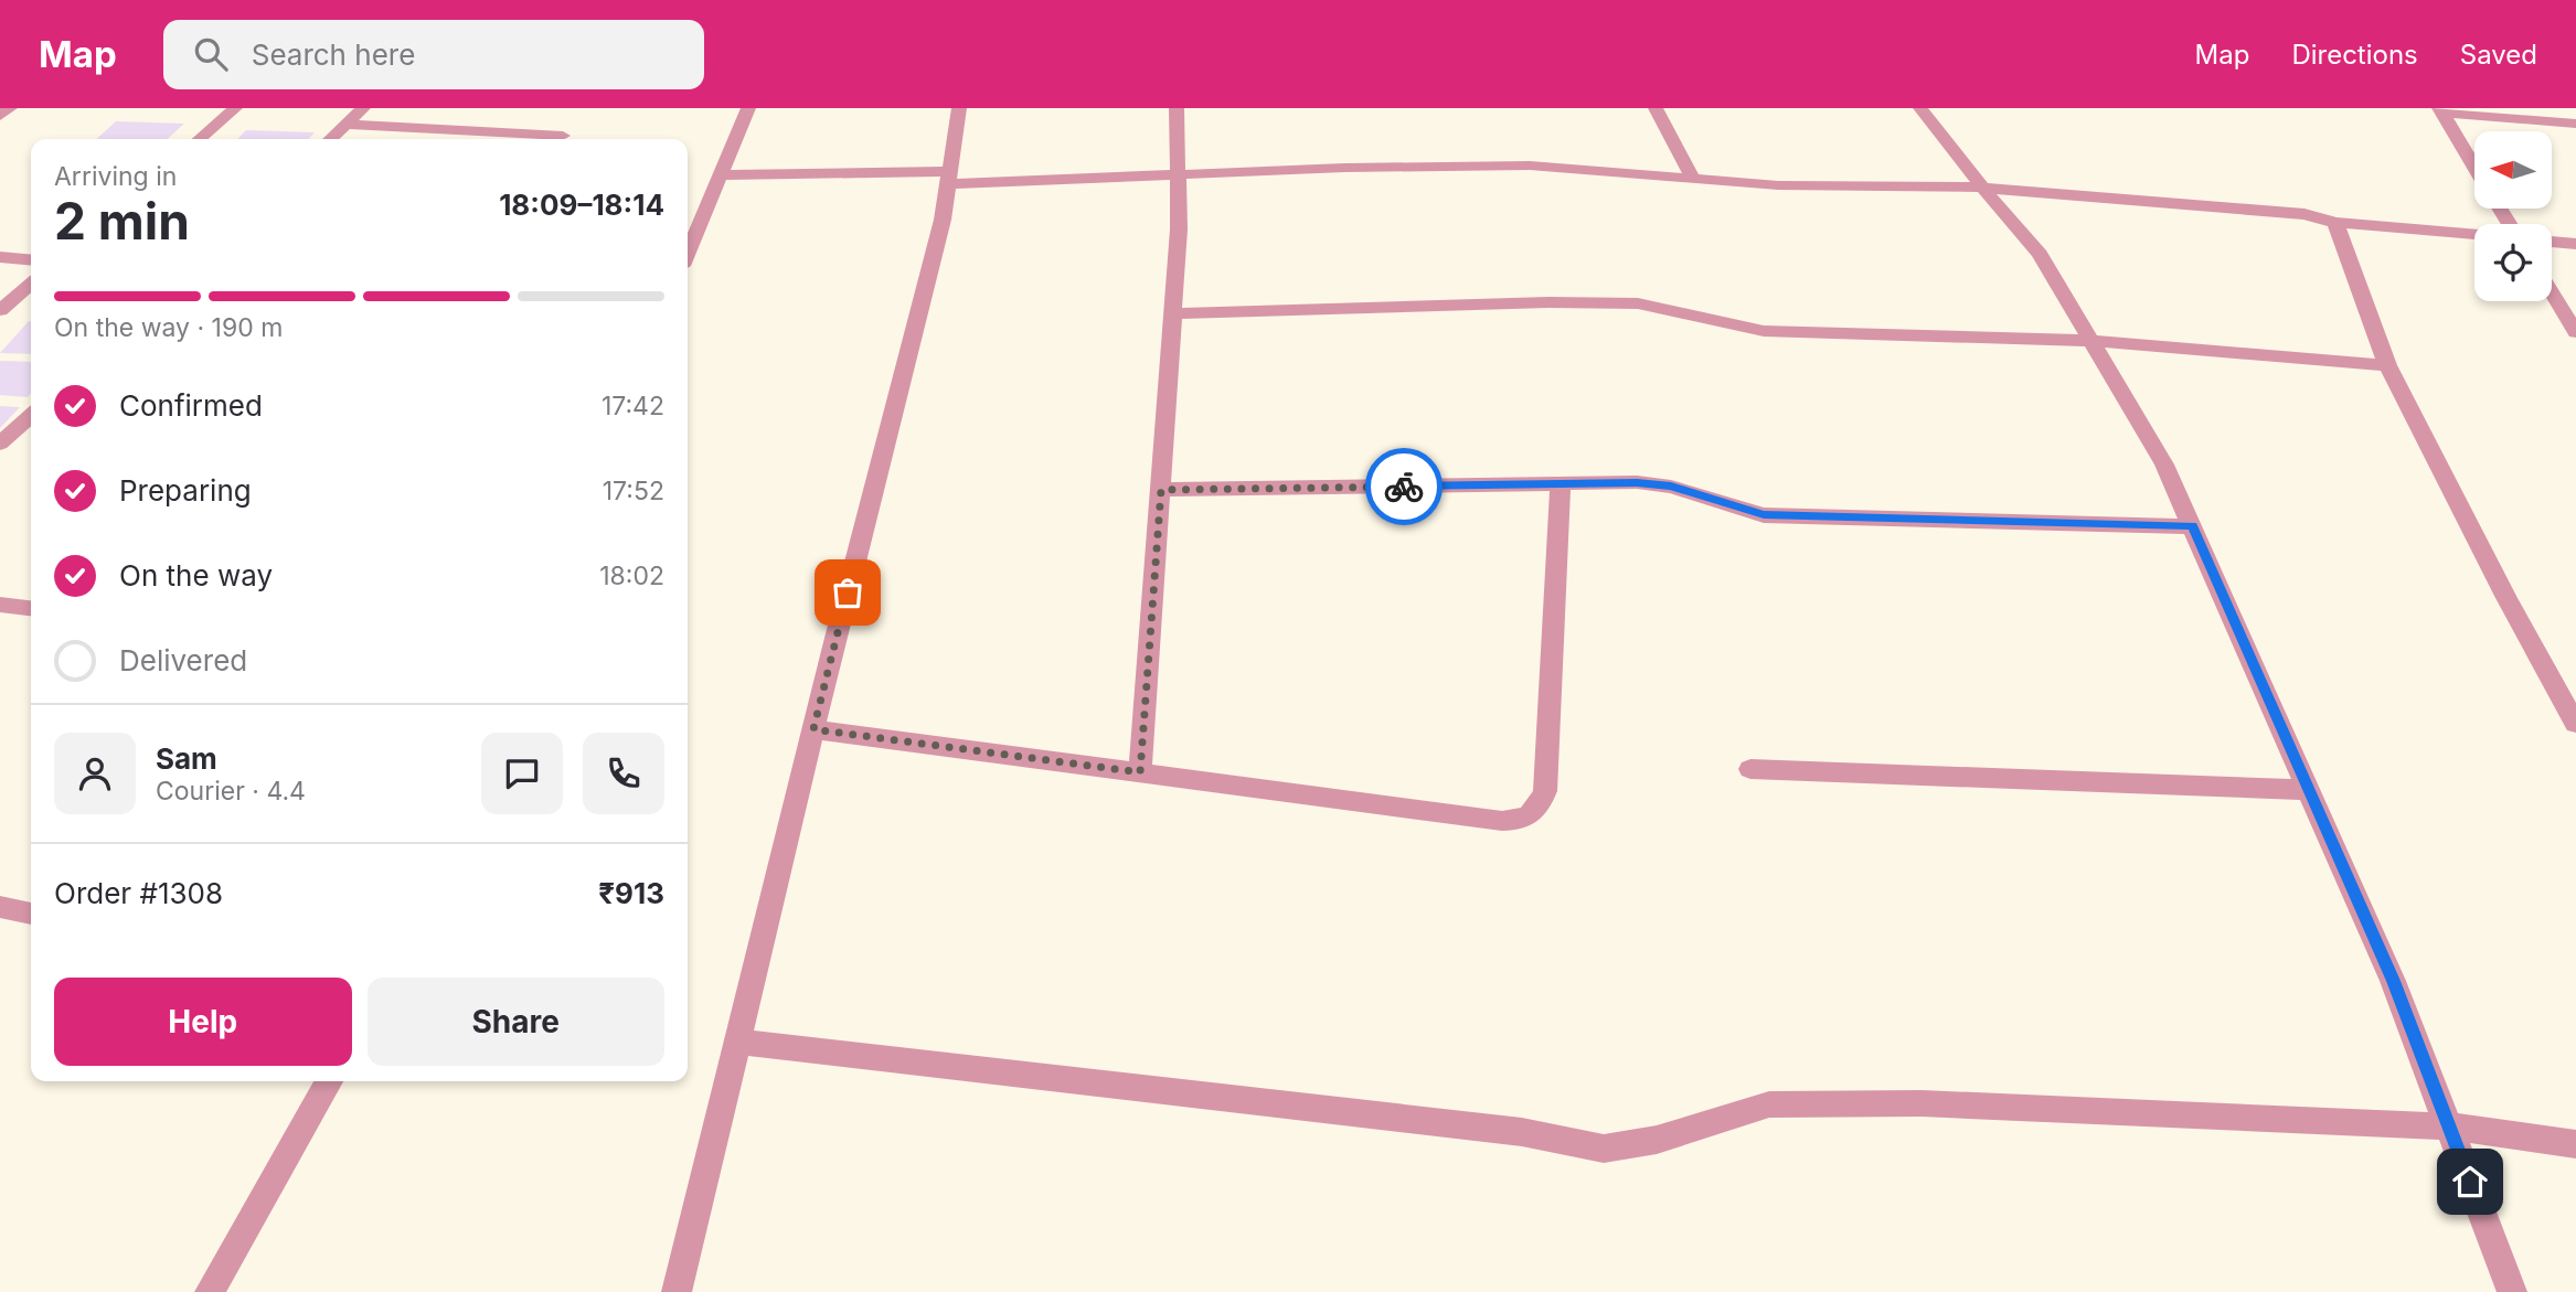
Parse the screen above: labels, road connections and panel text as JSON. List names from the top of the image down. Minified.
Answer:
{"north":"left","page":{"header":"Map","search":"Search here","nav":["Map","Directions","Saved"],"heading":["2 min","Arriving in","18:09–18:14"],"panel":["Sam","Courier · 4.4","Order #1308","₹913"],"bar":"On the way · 190 m","list":[["Confirmed","17:42"],["Preparing","17:52"],["On the way","18:02"],"Delivered"],"buttons":["Help","Share"]}}
